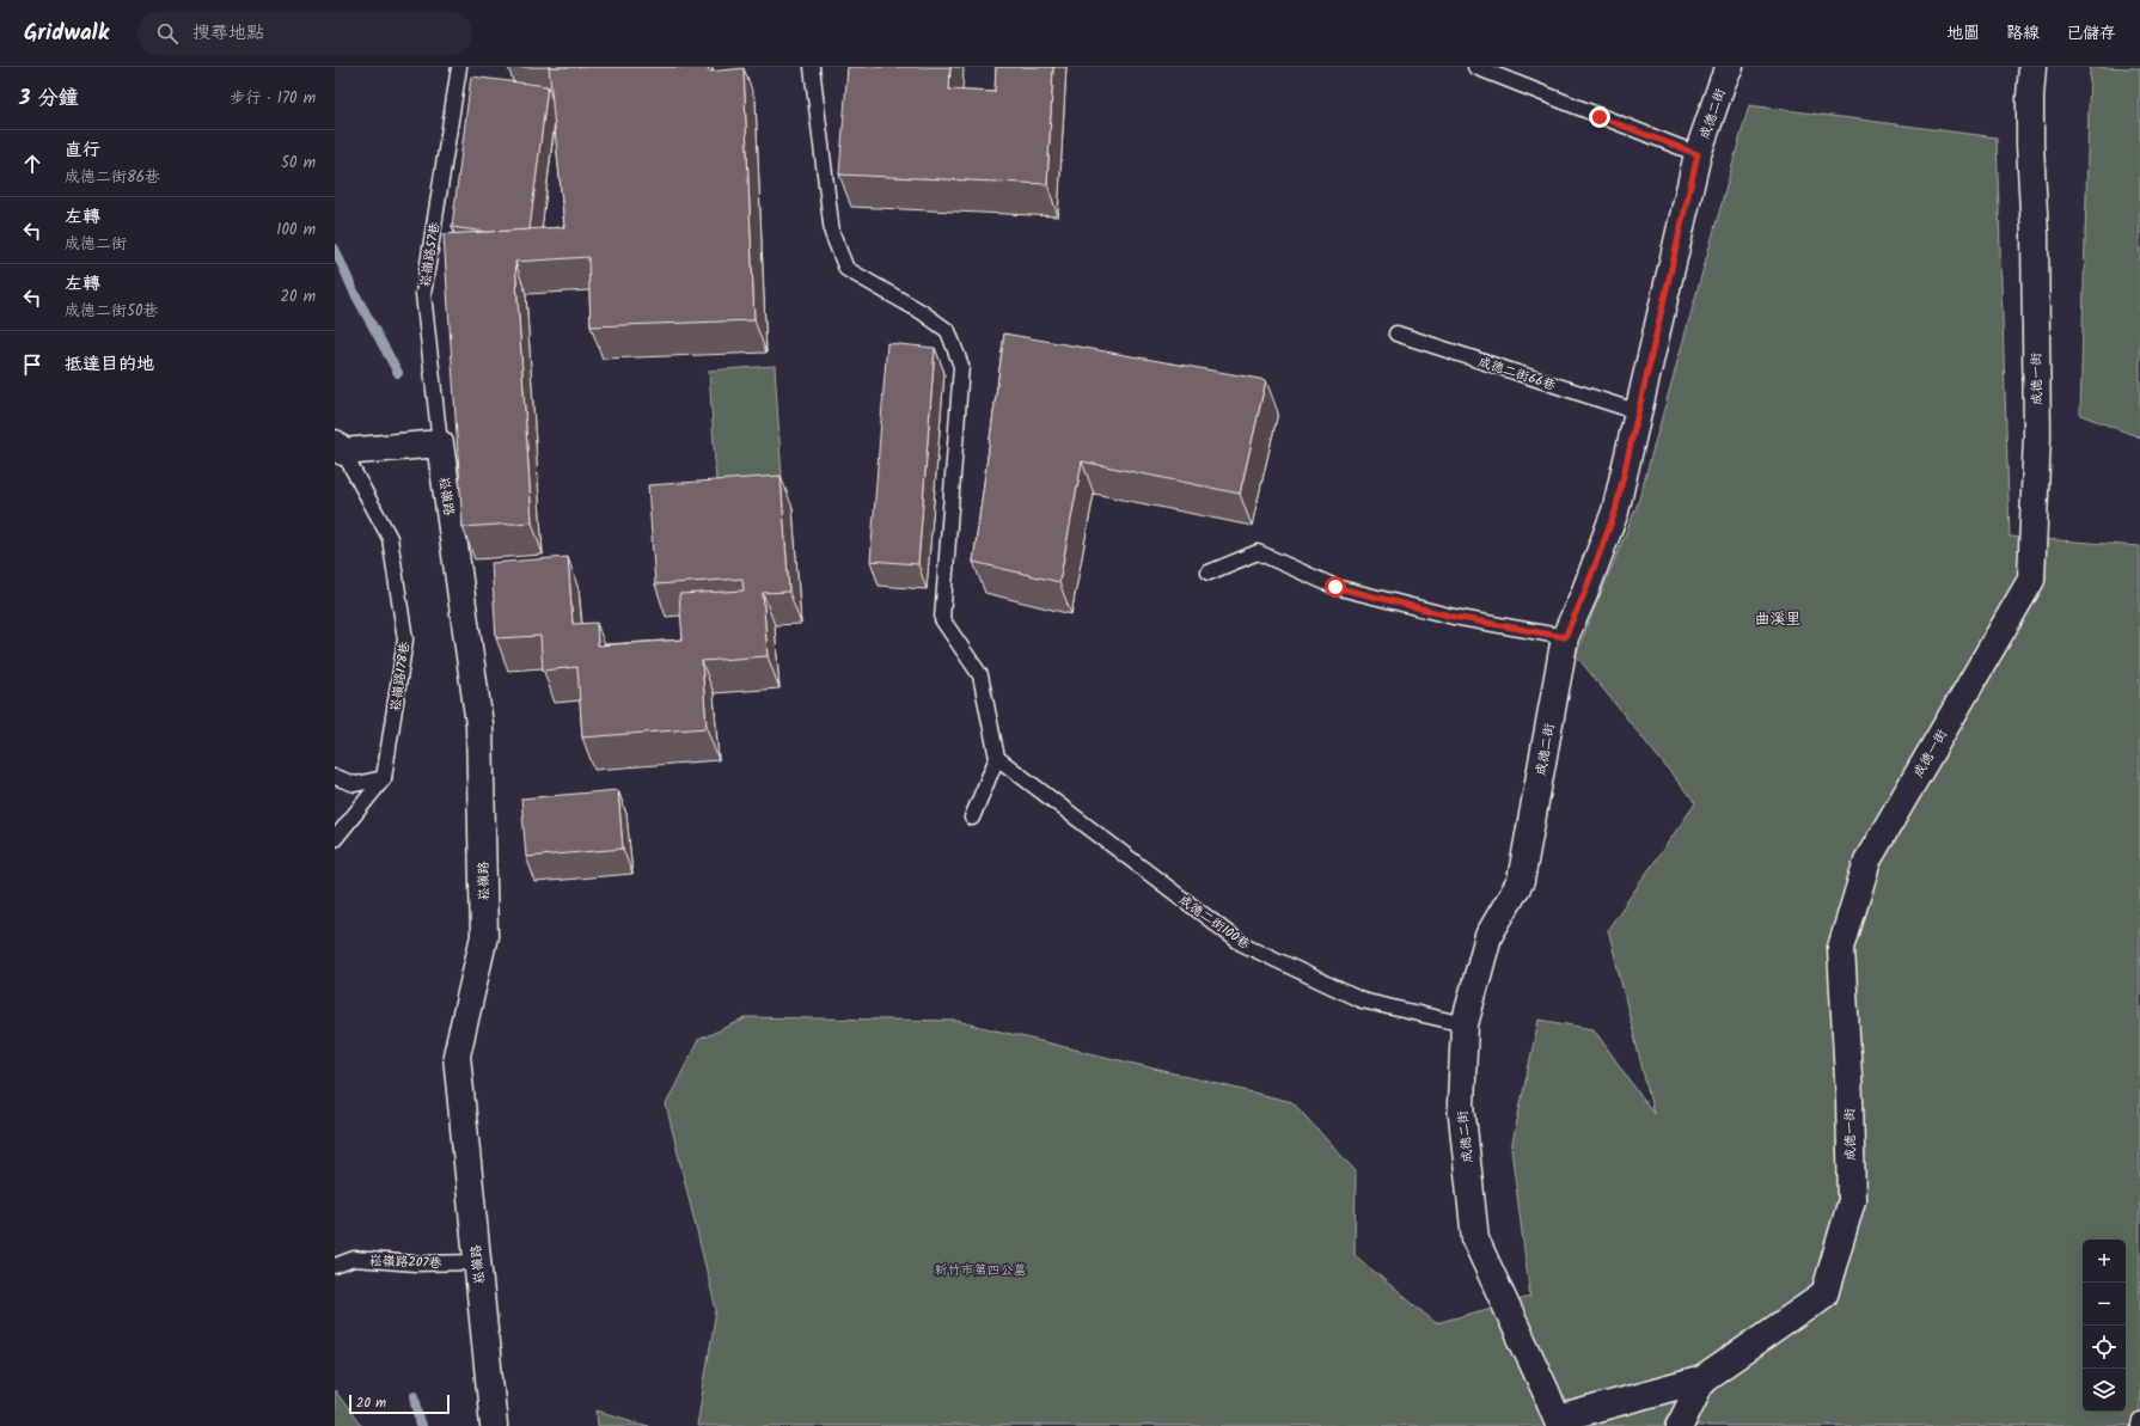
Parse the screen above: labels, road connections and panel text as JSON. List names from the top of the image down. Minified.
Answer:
{"streets":{"street":["成德二街","成德一街","崧嶺路"],"lane":["崧嶺路57巷","成德二街66巷","崧嶺路178巷","成德二街100巷","崧嶺路207巷"]},"crossings":[["成德二街","成德二街66巷"],["成德二街","成德一街"],["成德二街","成德二街100巷"],["崧嶺路57巷","崧嶺路"],["崧嶺路","崧嶺路207巷"]],"districts":["曲溪里"],"parks":["新竹市第四公墓"],"scale_bar":"20 m","page":{"header":"Gridwalk","search":"搜尋地點","nav":["地圖","路線","已儲存"],"heading":["3 分鐘","步行 · 170 m"],"list":[["直行","成德二街86巷","50 m"],["左轉","成德二街","100 m"],["左轉","成德二街50巷","20 m"],"抵達目的地"],"map_buttons":["+","−"],"scale":"20 m"}}
